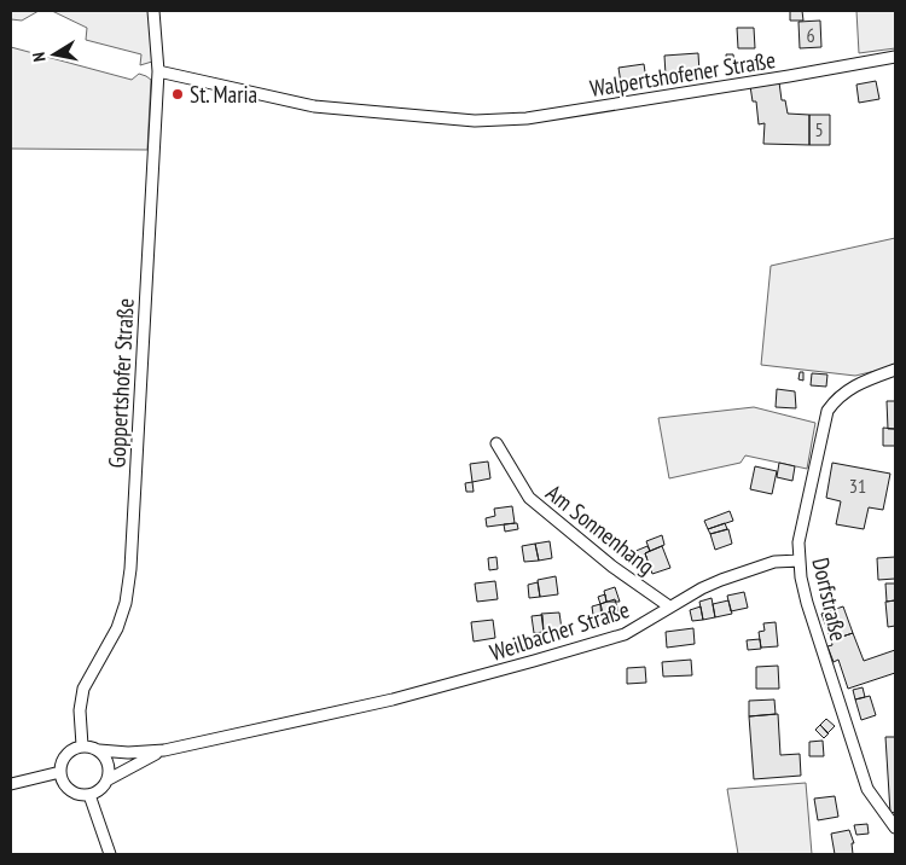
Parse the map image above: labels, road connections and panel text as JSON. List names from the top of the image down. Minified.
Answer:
{"streets":{"street":["Walpertshofener Straße","Goppertshofer Straße","Am Sonnenhang","Dorfstraße","Weilbacher Straße"]},"crossings":[["Walpertshofener Straße","Goppertshofer Straße"],["Am Sonnenhang","Weilbacher Straße"],["Dorfstraße","Weilbacher Straße"]],"places":["St. Maria"],"house_numbers":["6","5","31"],"north":"left"}
